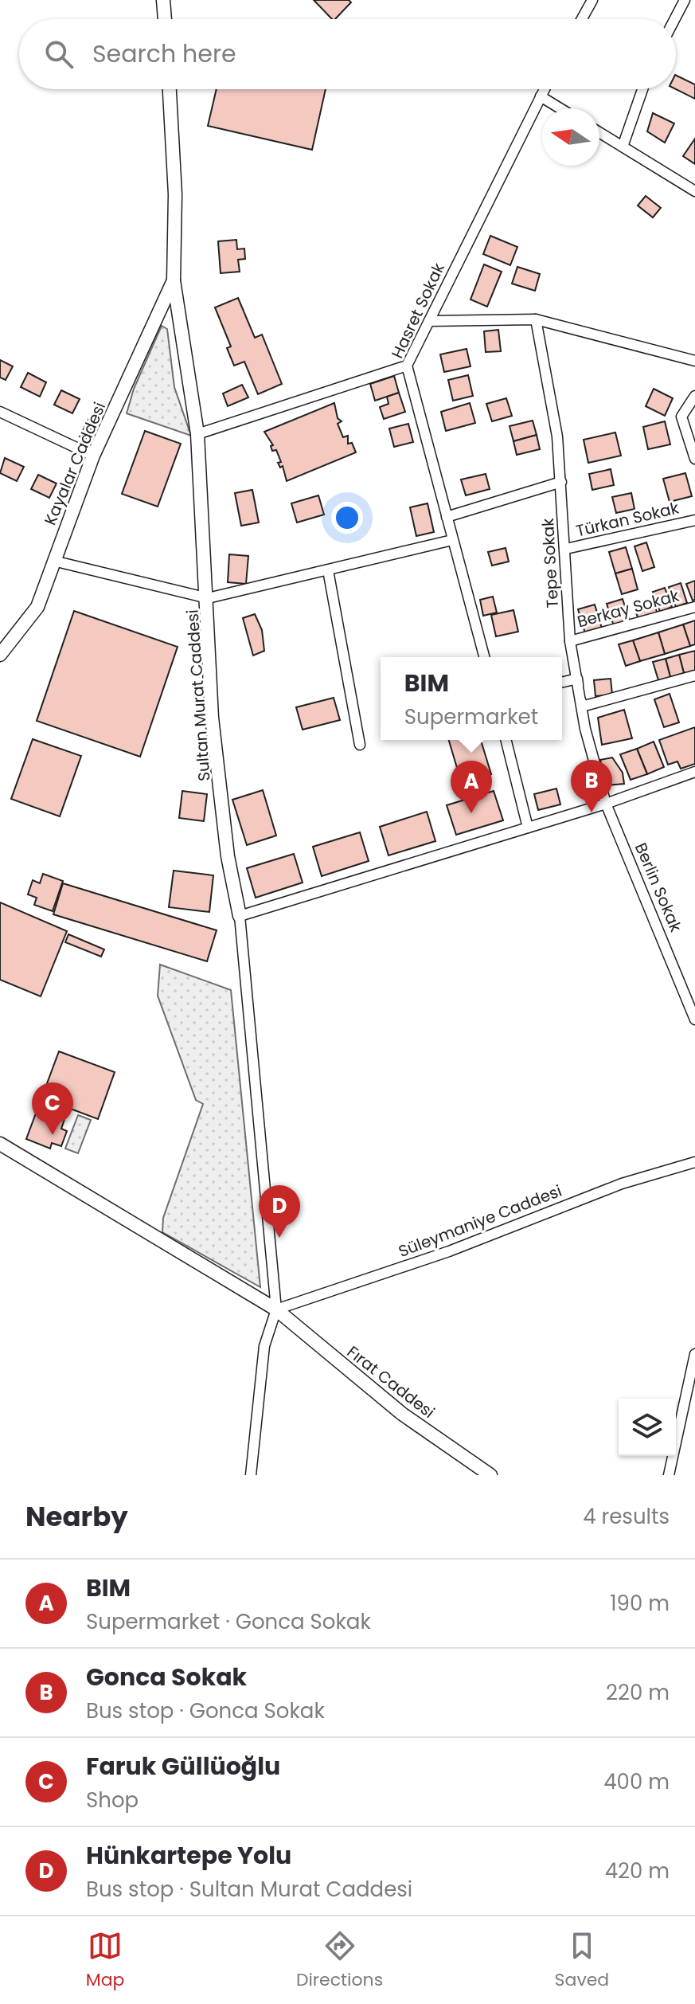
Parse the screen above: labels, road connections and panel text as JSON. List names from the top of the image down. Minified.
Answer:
{"streets":{"street":["Hasret Sokak","Kayalar Caddesi","Türkan Sokak","Tepe Sokak","Berkay Sokak","Sultan Murat Caddesi","Berlin Sokak","Süleymaniye Caddesi","Fırat Caddesi"]},"crossings":[["Kayalar Caddesi","Sultan Murat Caddesi"],["Türkan Sokak","Tepe Sokak"],["Tepe Sokak","Berkay Sokak"],["Tepe Sokak","Berlin Sokak"],["Sultan Murat Caddesi","Süleymaniye Caddesi"],["Sultan Murat Caddesi","Fırat Caddesi"],["Süleymaniye Caddesi","Fırat Caddesi"]],"north":"left","page":{"search":"Search here","popup":["BIM","Supermarket"],"pins":["B","A","C","D"],"heading":["Nearby","4 results"],"list":[{"mark":"A","name":"BIM","note":"Supermarket · Gonca Sokak","value":"190 m"},{"mark":"B","name":"Gonca Sokak","note":"Bus stop · Gonca Sokak","value":"220 m"},{"mark":"C","name":"Faruk Güllüoğlu","note":"Shop","value":"400 m"},{"mark":"D","name":"Hünkartepe Yolu","note":"Bus stop · Sultan Murat Caddesi","value":"420 m"}],"nav":["Map","Directions","Saved"]}}
